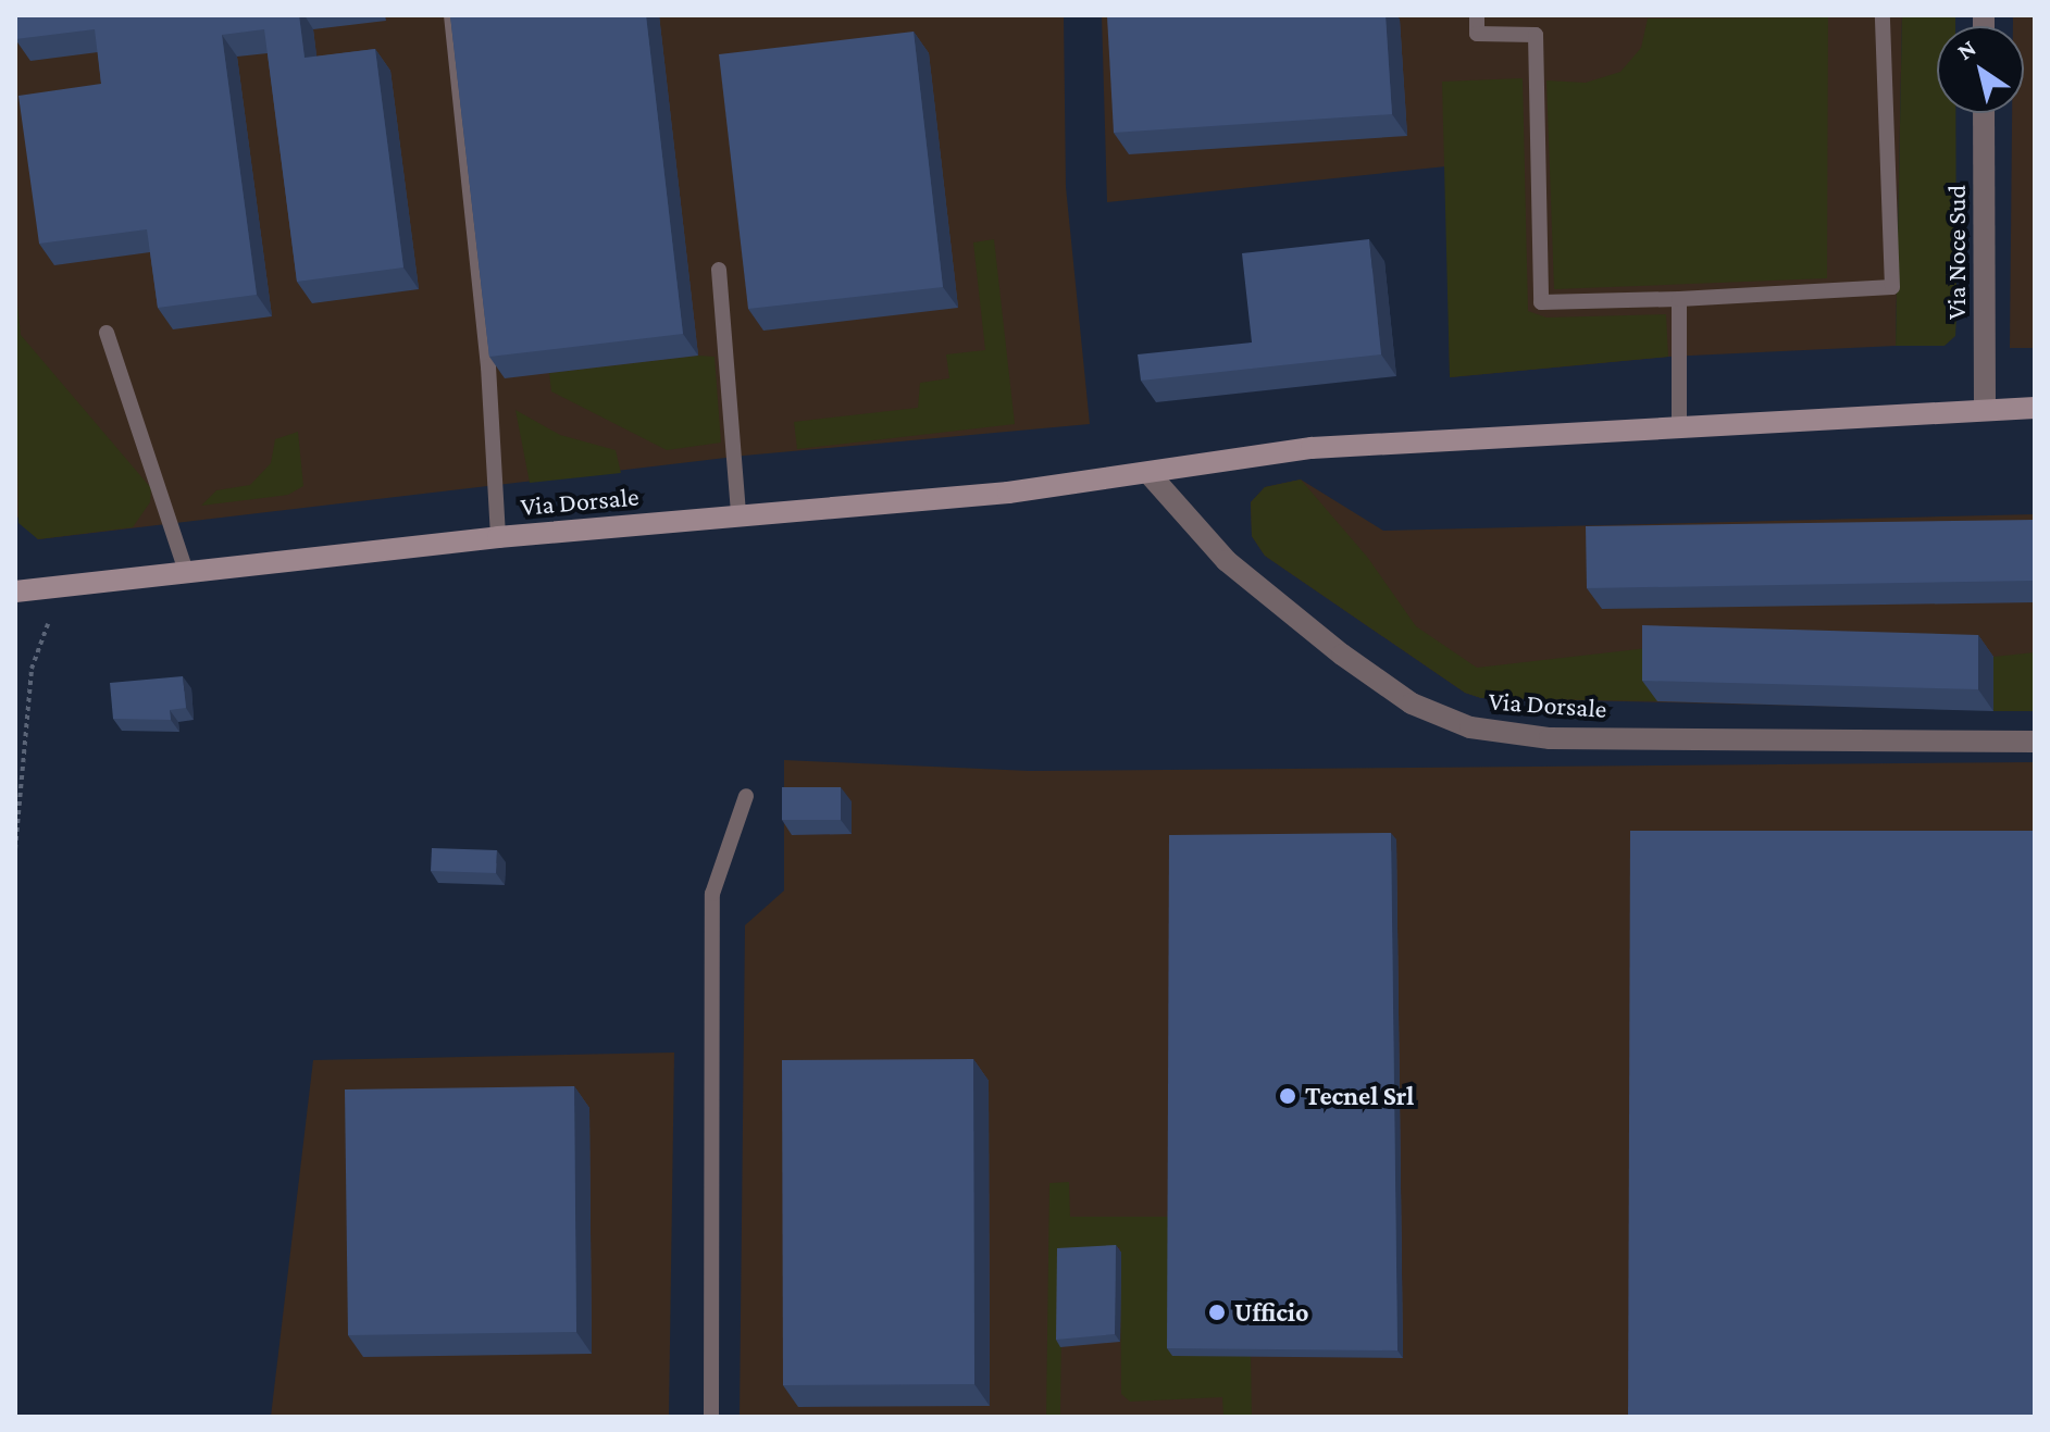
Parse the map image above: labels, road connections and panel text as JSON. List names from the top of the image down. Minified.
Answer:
{"streets":{"street":["Via Noce Sud","Via Dorsale"]},"crossings":[["Via Noce Sud","Via Dorsale"]],"places":["Tecnel Srl","Ufficio"],"north":"top left"}
